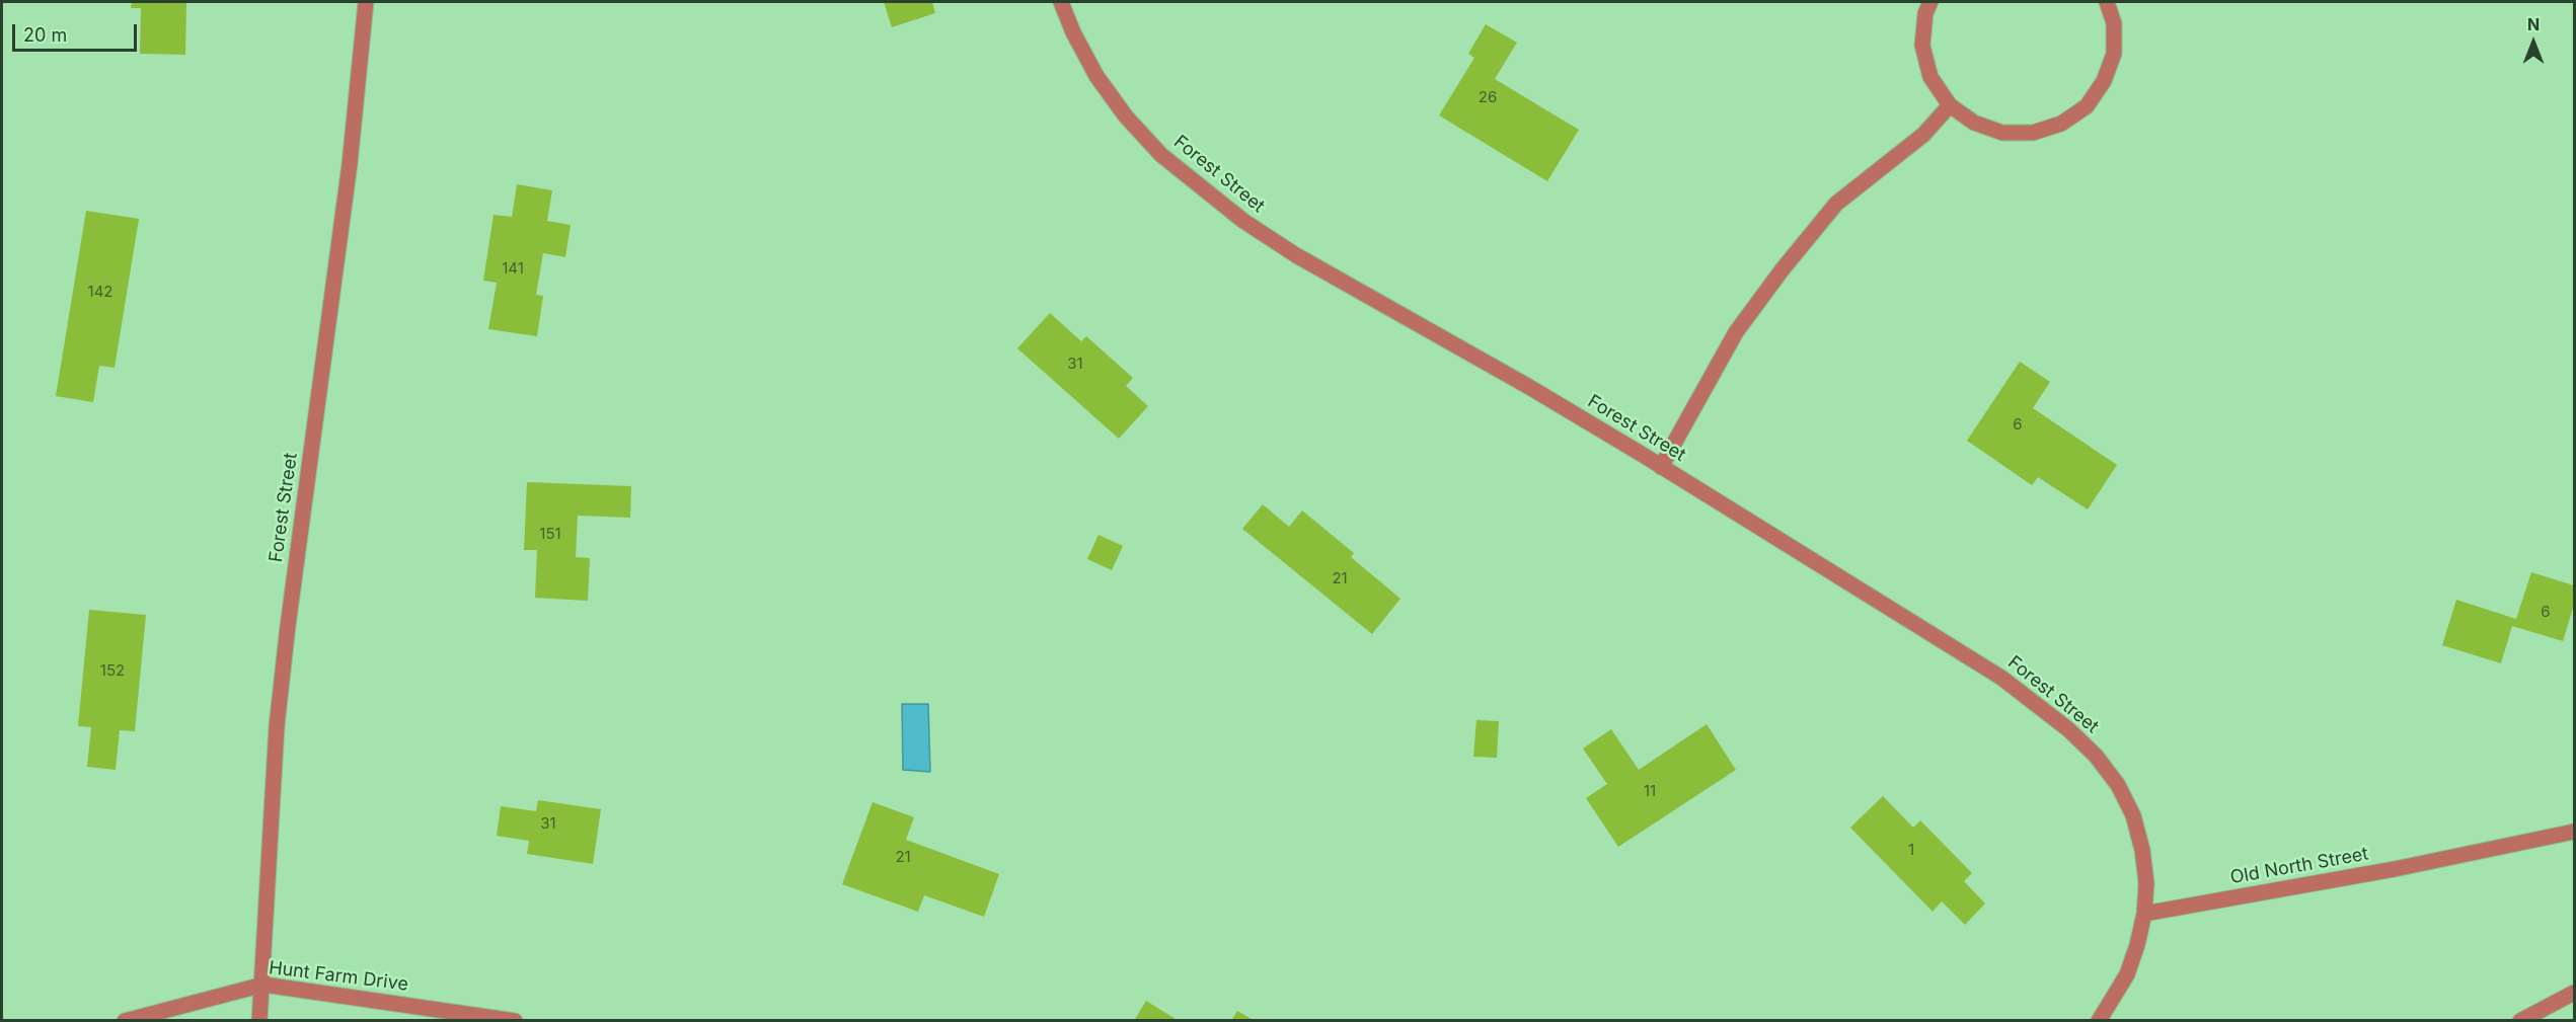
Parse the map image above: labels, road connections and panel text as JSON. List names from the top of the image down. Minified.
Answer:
{"streets":{"street":["Forest Street","Old North Street","Hunt Farm Drive"]},"crossings":[["Forest Street","Old North Street"],["Forest Street","Hunt Farm Drive"]],"house_numbers":["26","141","142","31","6","151","21","6","152","11","31","1","21"],"scale_bar":"20 m","north":"top"}
